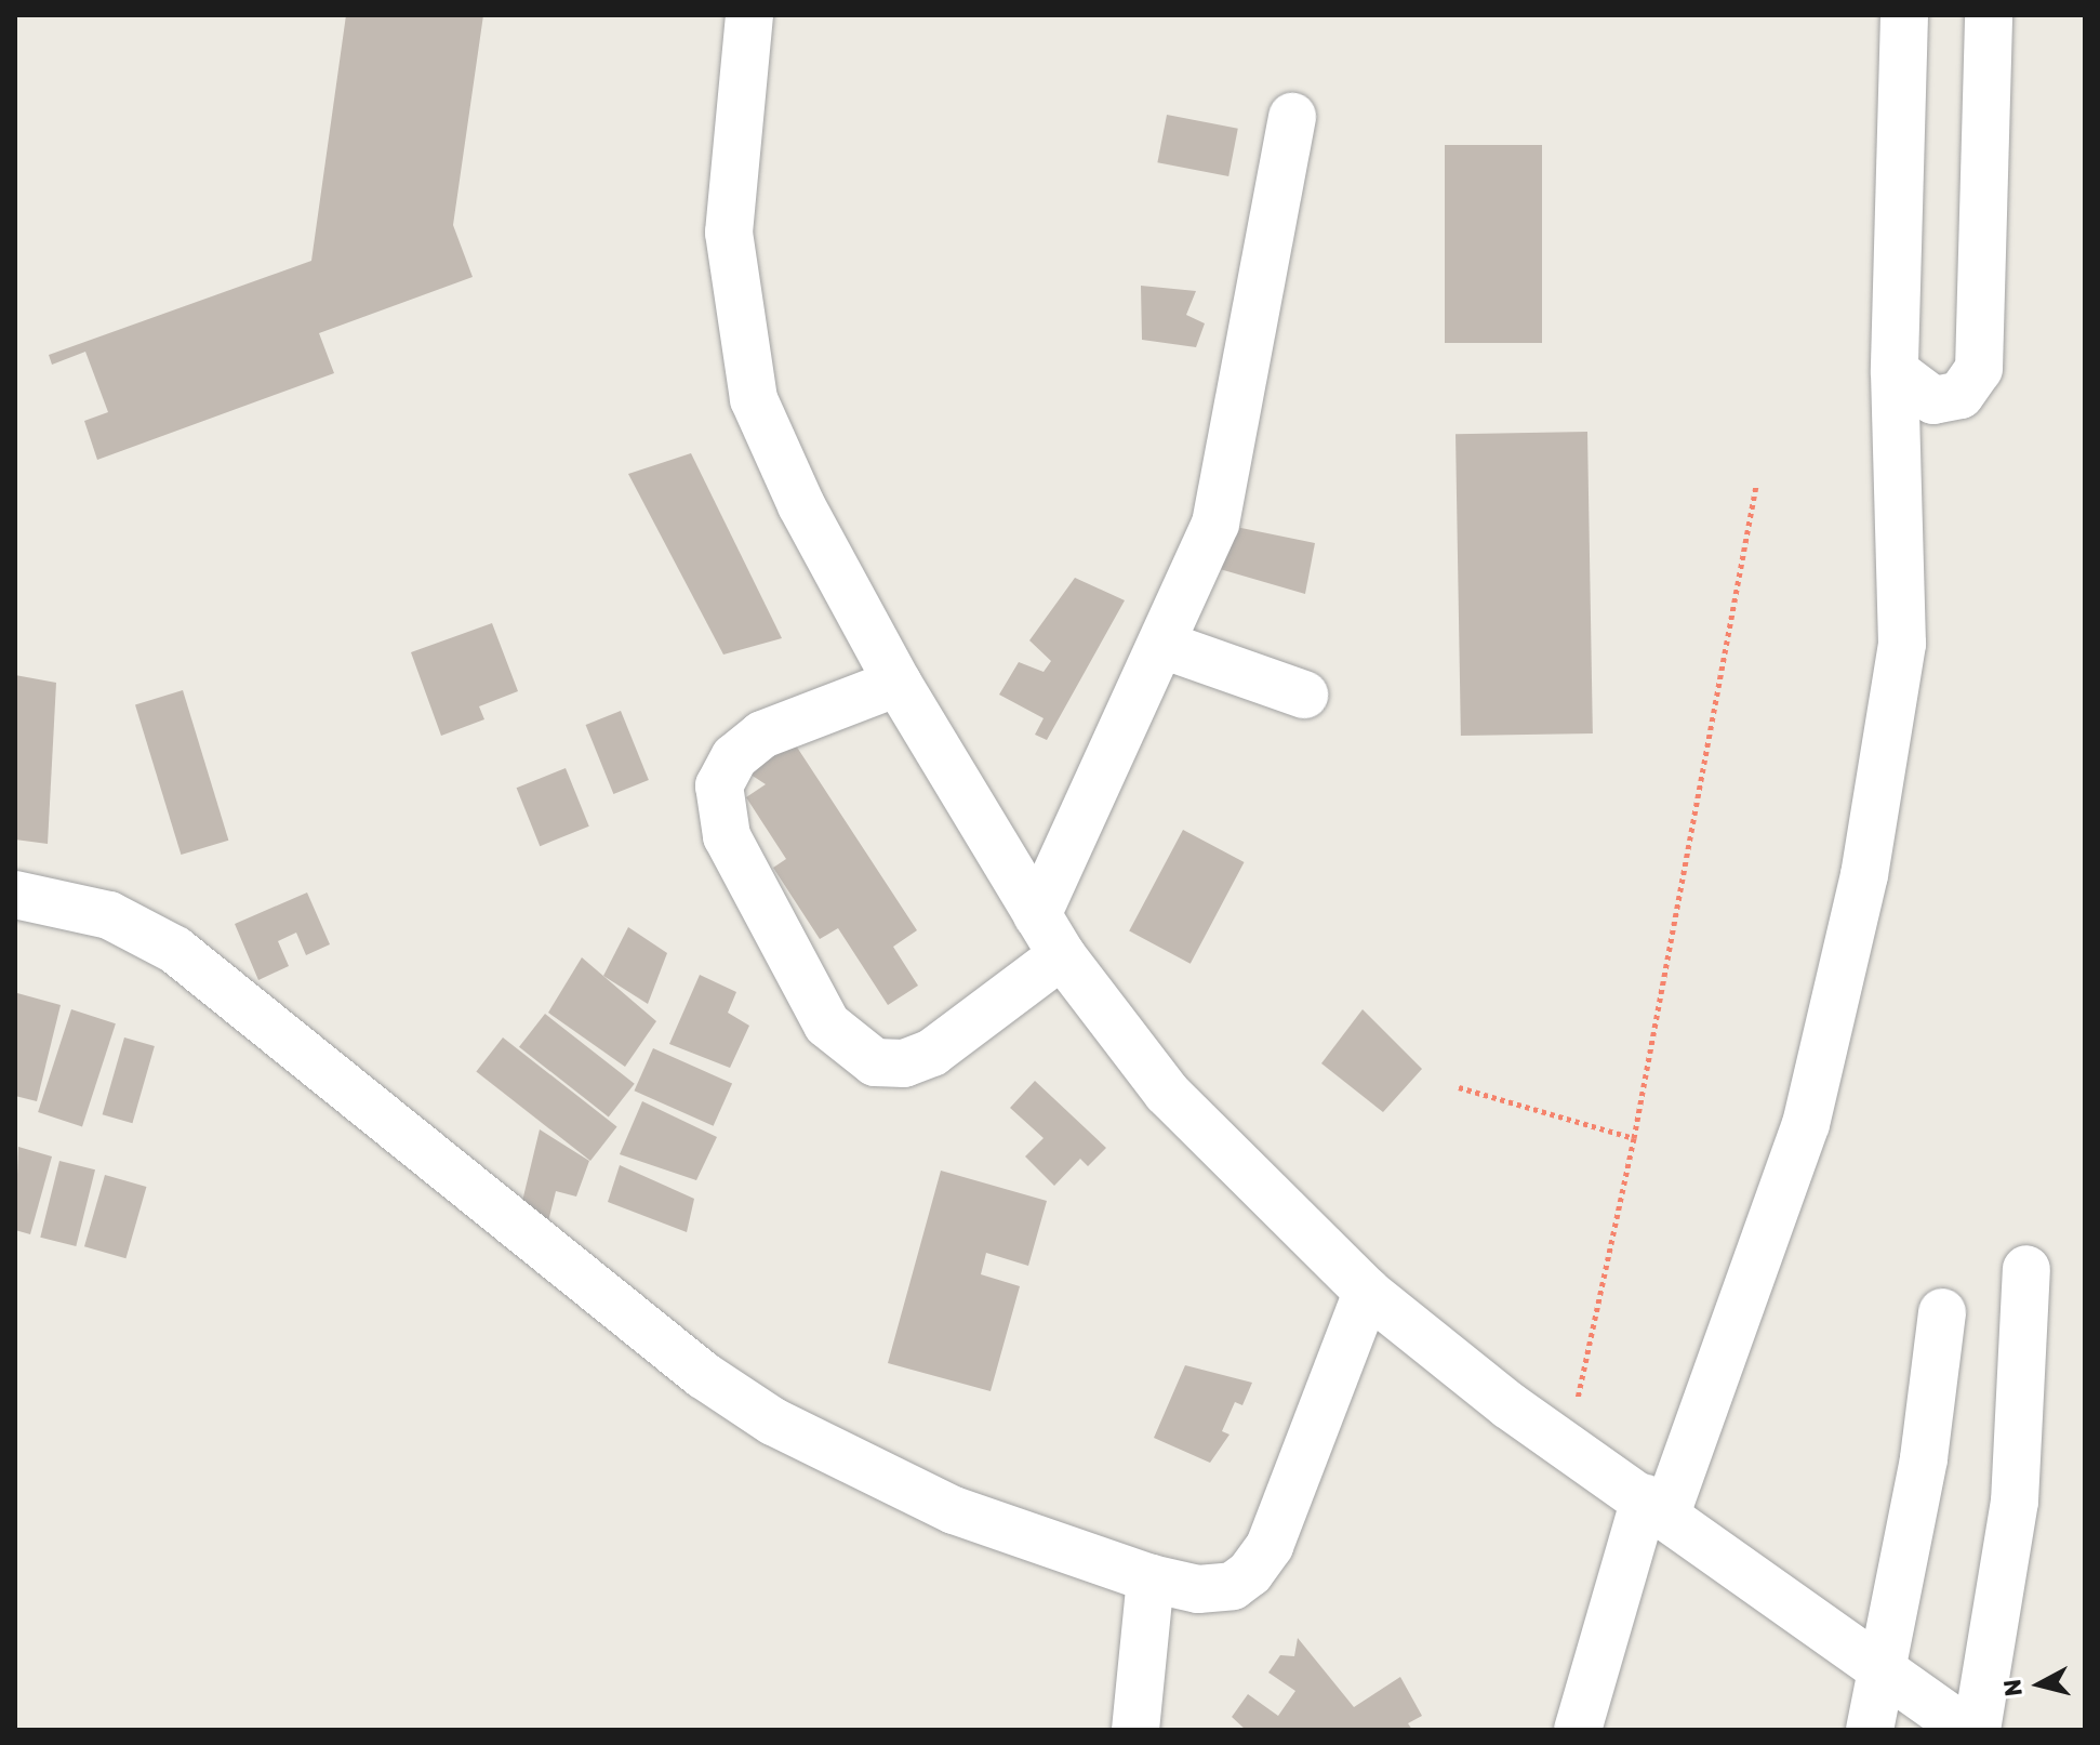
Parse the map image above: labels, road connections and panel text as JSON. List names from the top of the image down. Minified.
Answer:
{"north":"left"}
